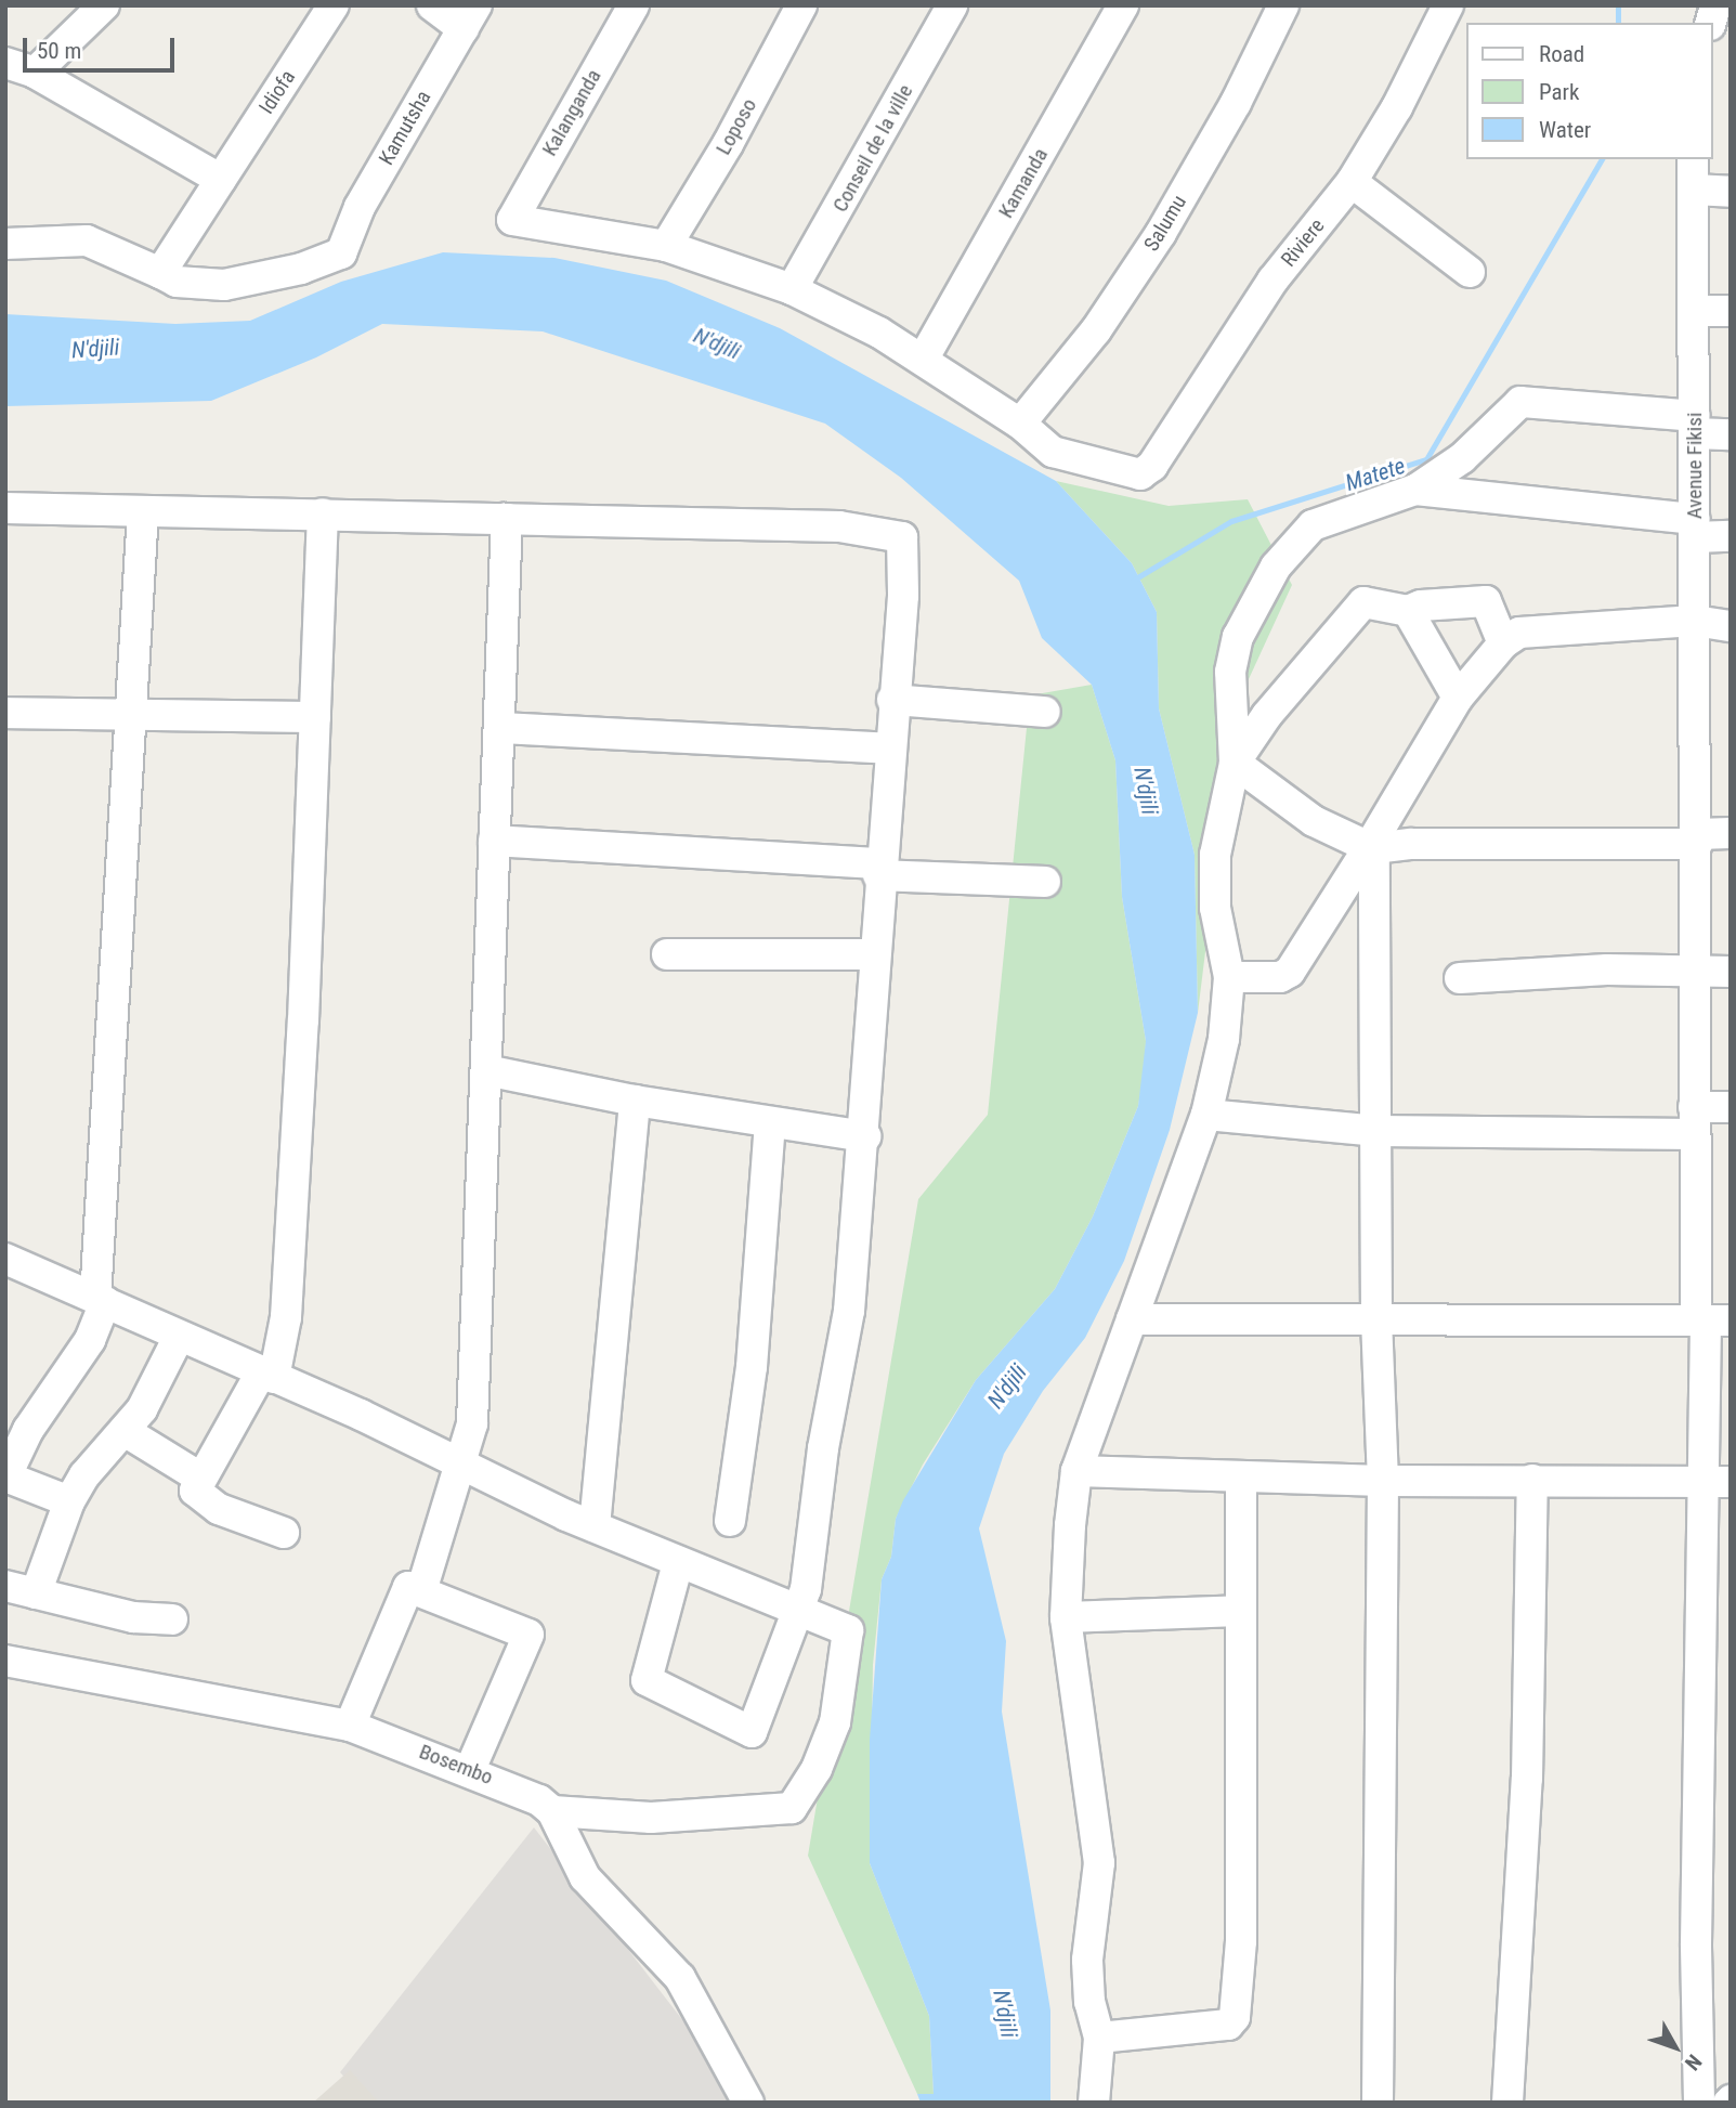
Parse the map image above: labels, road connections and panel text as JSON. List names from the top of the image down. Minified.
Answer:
{"streets":{"street":["Idiofa","Kalanganda","Loposo","Kamutsha","Conseil de la ville","Kamanda","Salumu","Riviere","Avenue Fikisi","Bosembo"]},"crossings":[["Idiofa","Kamutsha"],["Kalanganda","Loposo"],["Salumu","Riviere"]],"water":["N'djili","Matete"],"legend":["Road","Park","Water"],"scale_bar":"50 m","north":"bottom right"}
